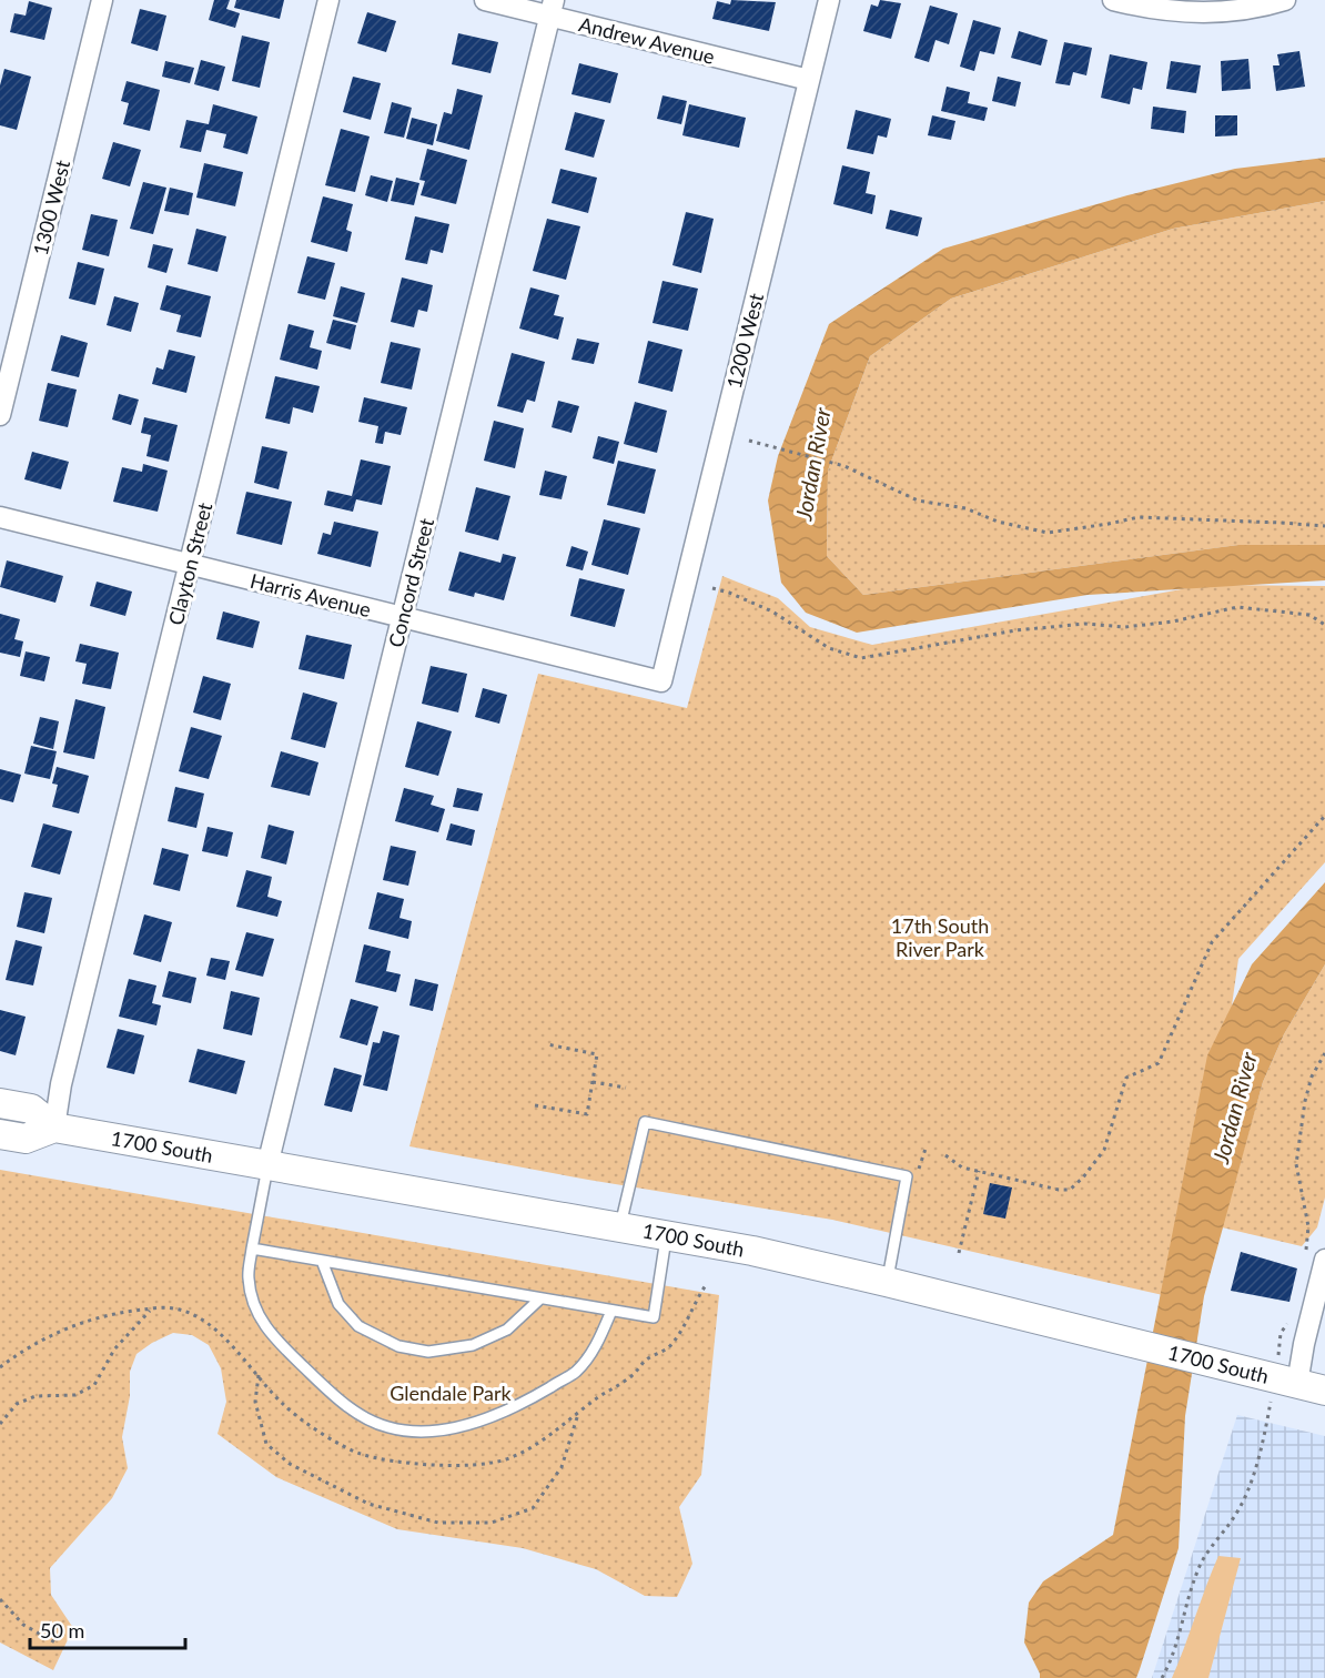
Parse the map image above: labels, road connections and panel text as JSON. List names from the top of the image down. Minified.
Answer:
{"streets":{"street":["Andrew Avenue","1300 West","1200 West","Clayton Street","Concord Street","Harris Avenue","1700 South"]},"crossings":[["Andrew Avenue","1200 West"],["Andrew Avenue","Concord Street"],["1200 West","Harris Avenue"],["Clayton Street","Harris Avenue"],["Clayton Street","1700 South"],["Concord Street","Harris Avenue"],["Concord Street","1700 South"]],"water":["Jordan River"],"parks":["17th South River Park","Glendale Park"],"scale_bar":"50 m"}
